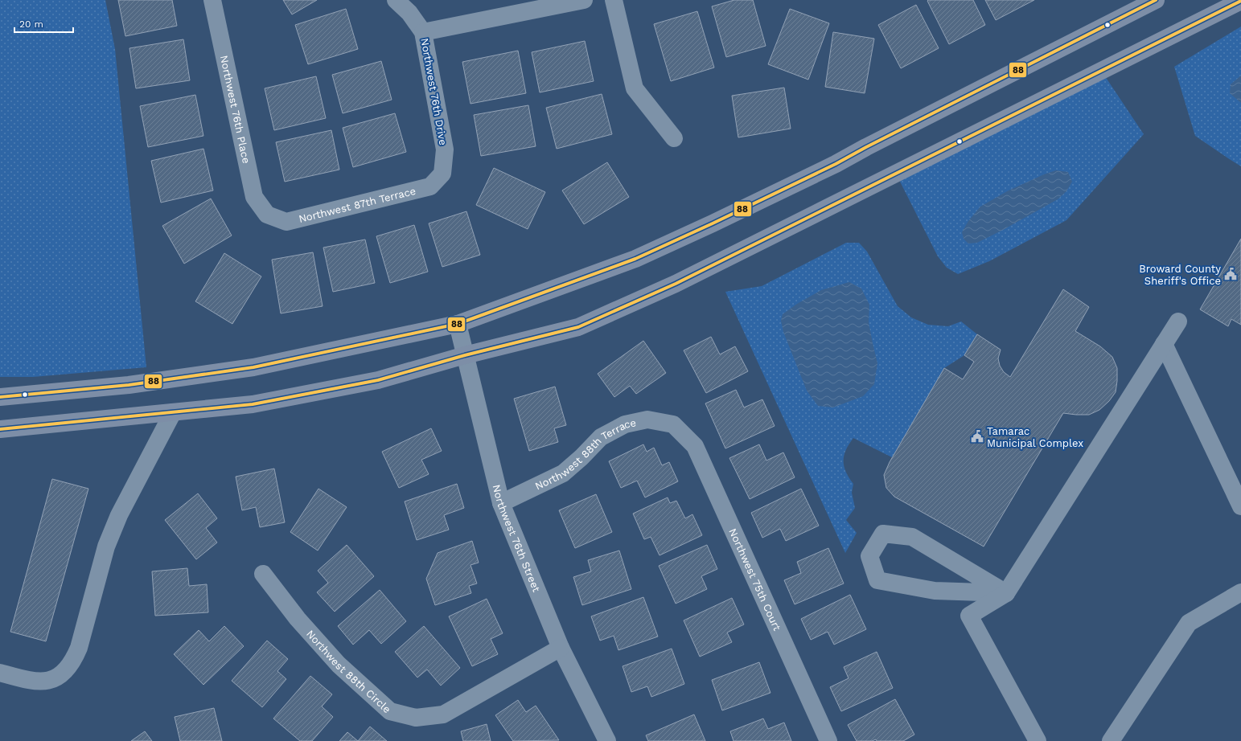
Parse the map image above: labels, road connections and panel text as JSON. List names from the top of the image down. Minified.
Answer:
{"streets":{"street":["Northwest 76th Drive","Northwest 76th Place","Northwest 87th Terrace","Northwest 88th Terrace","Northwest 76th Street","Northwest 75th Court","Northwest 88th Circle"]},"crossings":[["Northwest 76th Drive","Northwest 87th Terrace"],["Northwest 76th Place","Northwest 87th Terrace"],["Northwest 88th Terrace","Northwest 76th Street"],["Northwest 88th Terrace","Northwest 75th Court"],["Northwest 76th Street","Northwest 88th Circle"]],"places":{"public building":["Broward County Sheriff's Office","Tamarac Municipal Complex"]},"lines":["transit line 88"],"scale_bar":"20 m"}
